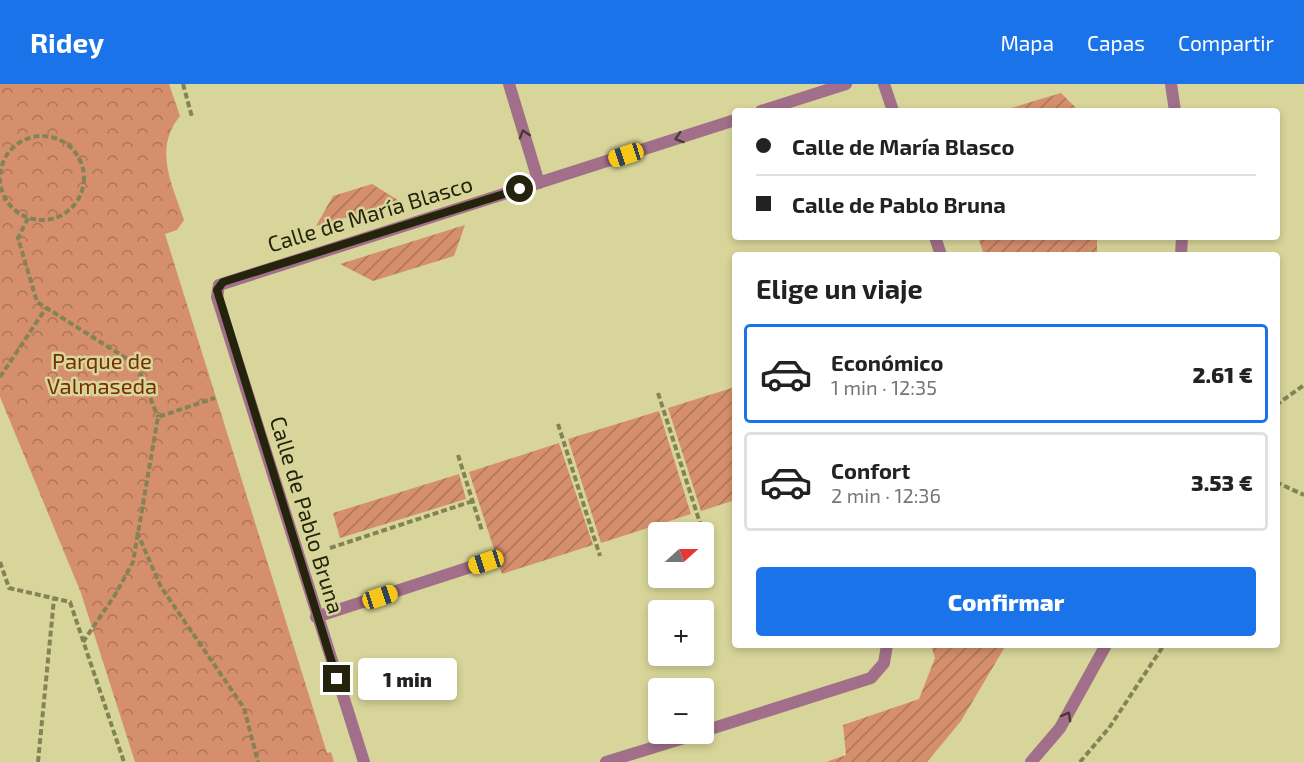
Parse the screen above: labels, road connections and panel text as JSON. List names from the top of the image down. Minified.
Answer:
{"streets":{"street":["Calle de María Blasco","Calle de Pablo Bruna"]},"crossings":[["Calle de María Blasco","Calle de Pablo Bruna"]],"one_way":["Calle de María Blasco"],"parks":["Parque de Valmaseda"],"north":"right","page":{"header":"Ridey","nav":["Mapa","Capas","Compartir"],"banner":["Calle de María Blasco","Calle de Pablo Bruna"],"heading":"Elige un viaje","list":[{"name":"Económico","note":"1 min · 12:35","value":"2.61 €"},{"name":"Confort","note":"2 min · 12:36","value":"3.53 €"}],"map_buttons":["+","−"],"buttons":"Confirmar","bubble":"1 min"}}
